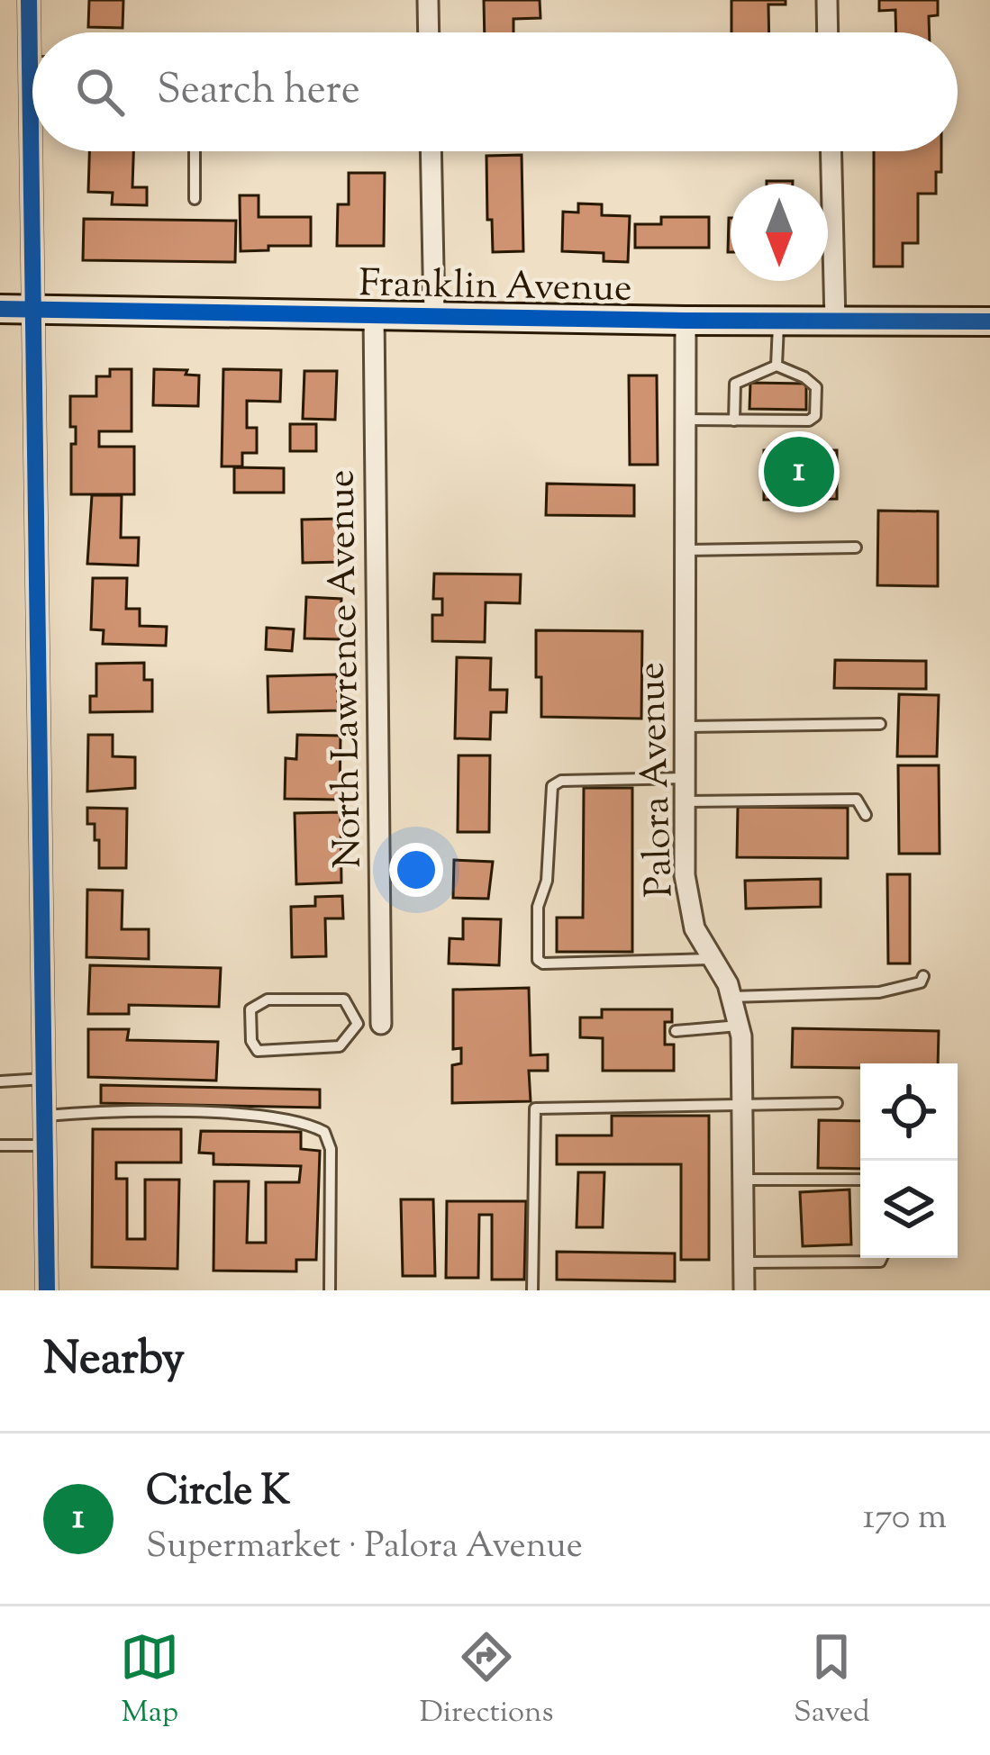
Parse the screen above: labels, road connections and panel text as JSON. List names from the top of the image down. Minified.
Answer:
{"streets":{"street":["Franklin Avenue","North Lawrence Avenue","Palora Avenue"]},"crossings":[["Franklin Avenue","North Lawrence Avenue"],["Franklin Avenue","Palora Avenue"]],"north":"bottom","page":{"search":"Search here","pins":"1","heading":"Nearby","list":[{"mark":"1","name":"Circle K","note":"Supermarket · Palora Avenue","value":"170 m"}],"nav":["Map","Directions","Saved"]}}
